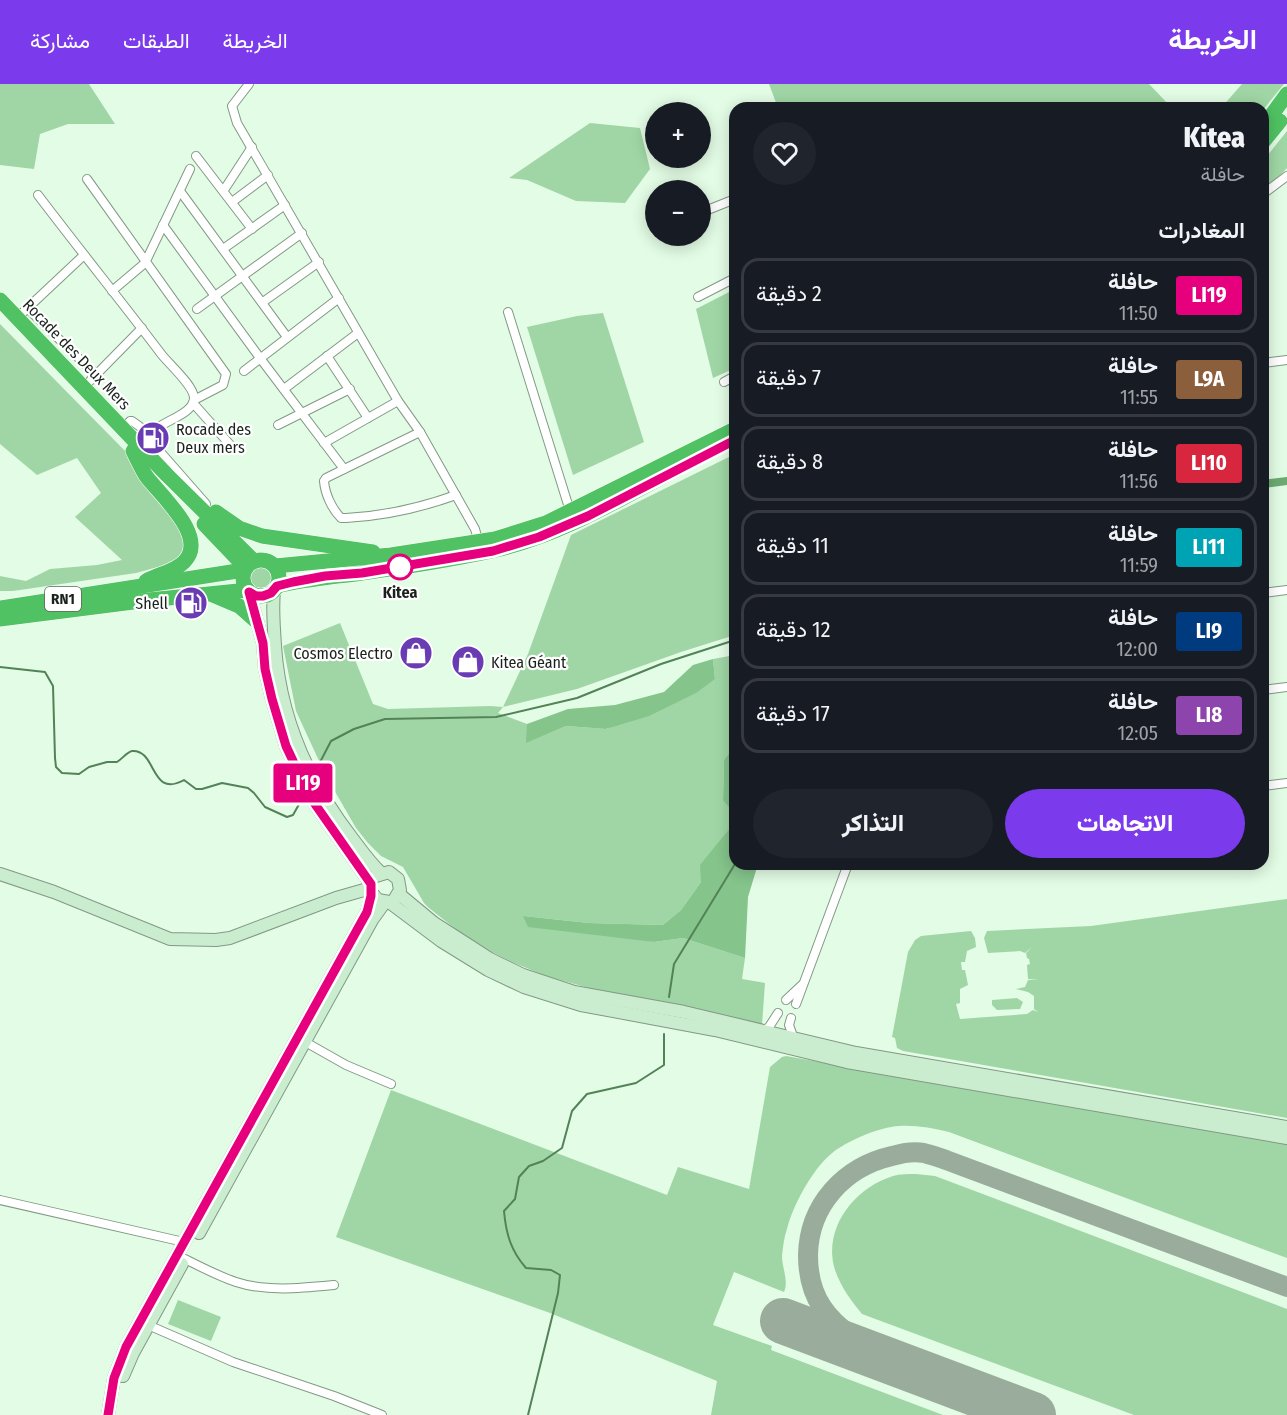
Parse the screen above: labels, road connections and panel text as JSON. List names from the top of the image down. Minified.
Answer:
{"streets":{"highway":["Rocade des Deux Mers","RN1"]},"crossings":[["Rocade des Deux Mers","RN1"]],"places":{"fuel station":["Rocade des Deux mers","Shell"],"other":["Kitea"],"shop":["Cosmos Electro","Kitea Géant"]},"lines":["bus line LI19"],"page":{"header":"الخريطة","nav":["الخريطة","الطبقات","مشاركة"],"on_map":"LI19","map_buttons":["+","−"],"heading":[["Kitea","حافلة"],"المغادرات"],"list":[{"mark":"LI19","name":"حافلة","note":"11:50","value":"2 دقيقة"},{"mark":"L9A","name":"حافلة","note":"11:55","value":"7 دقيقة"},{"mark":"LI10","name":"حافلة","note":"11:56","value":"8 دقيقة"},{"mark":"LI11","name":"حافلة","note":"11:59","value":"11 دقيقة"},{"mark":"LI9","name":"حافلة","note":"12:00","value":"12 دقيقة"},{"mark":"LI8","name":"حافلة","note":"12:05","value":"17 دقيقة"}],"buttons":["الاتجاهات","التذاكر"]}}
